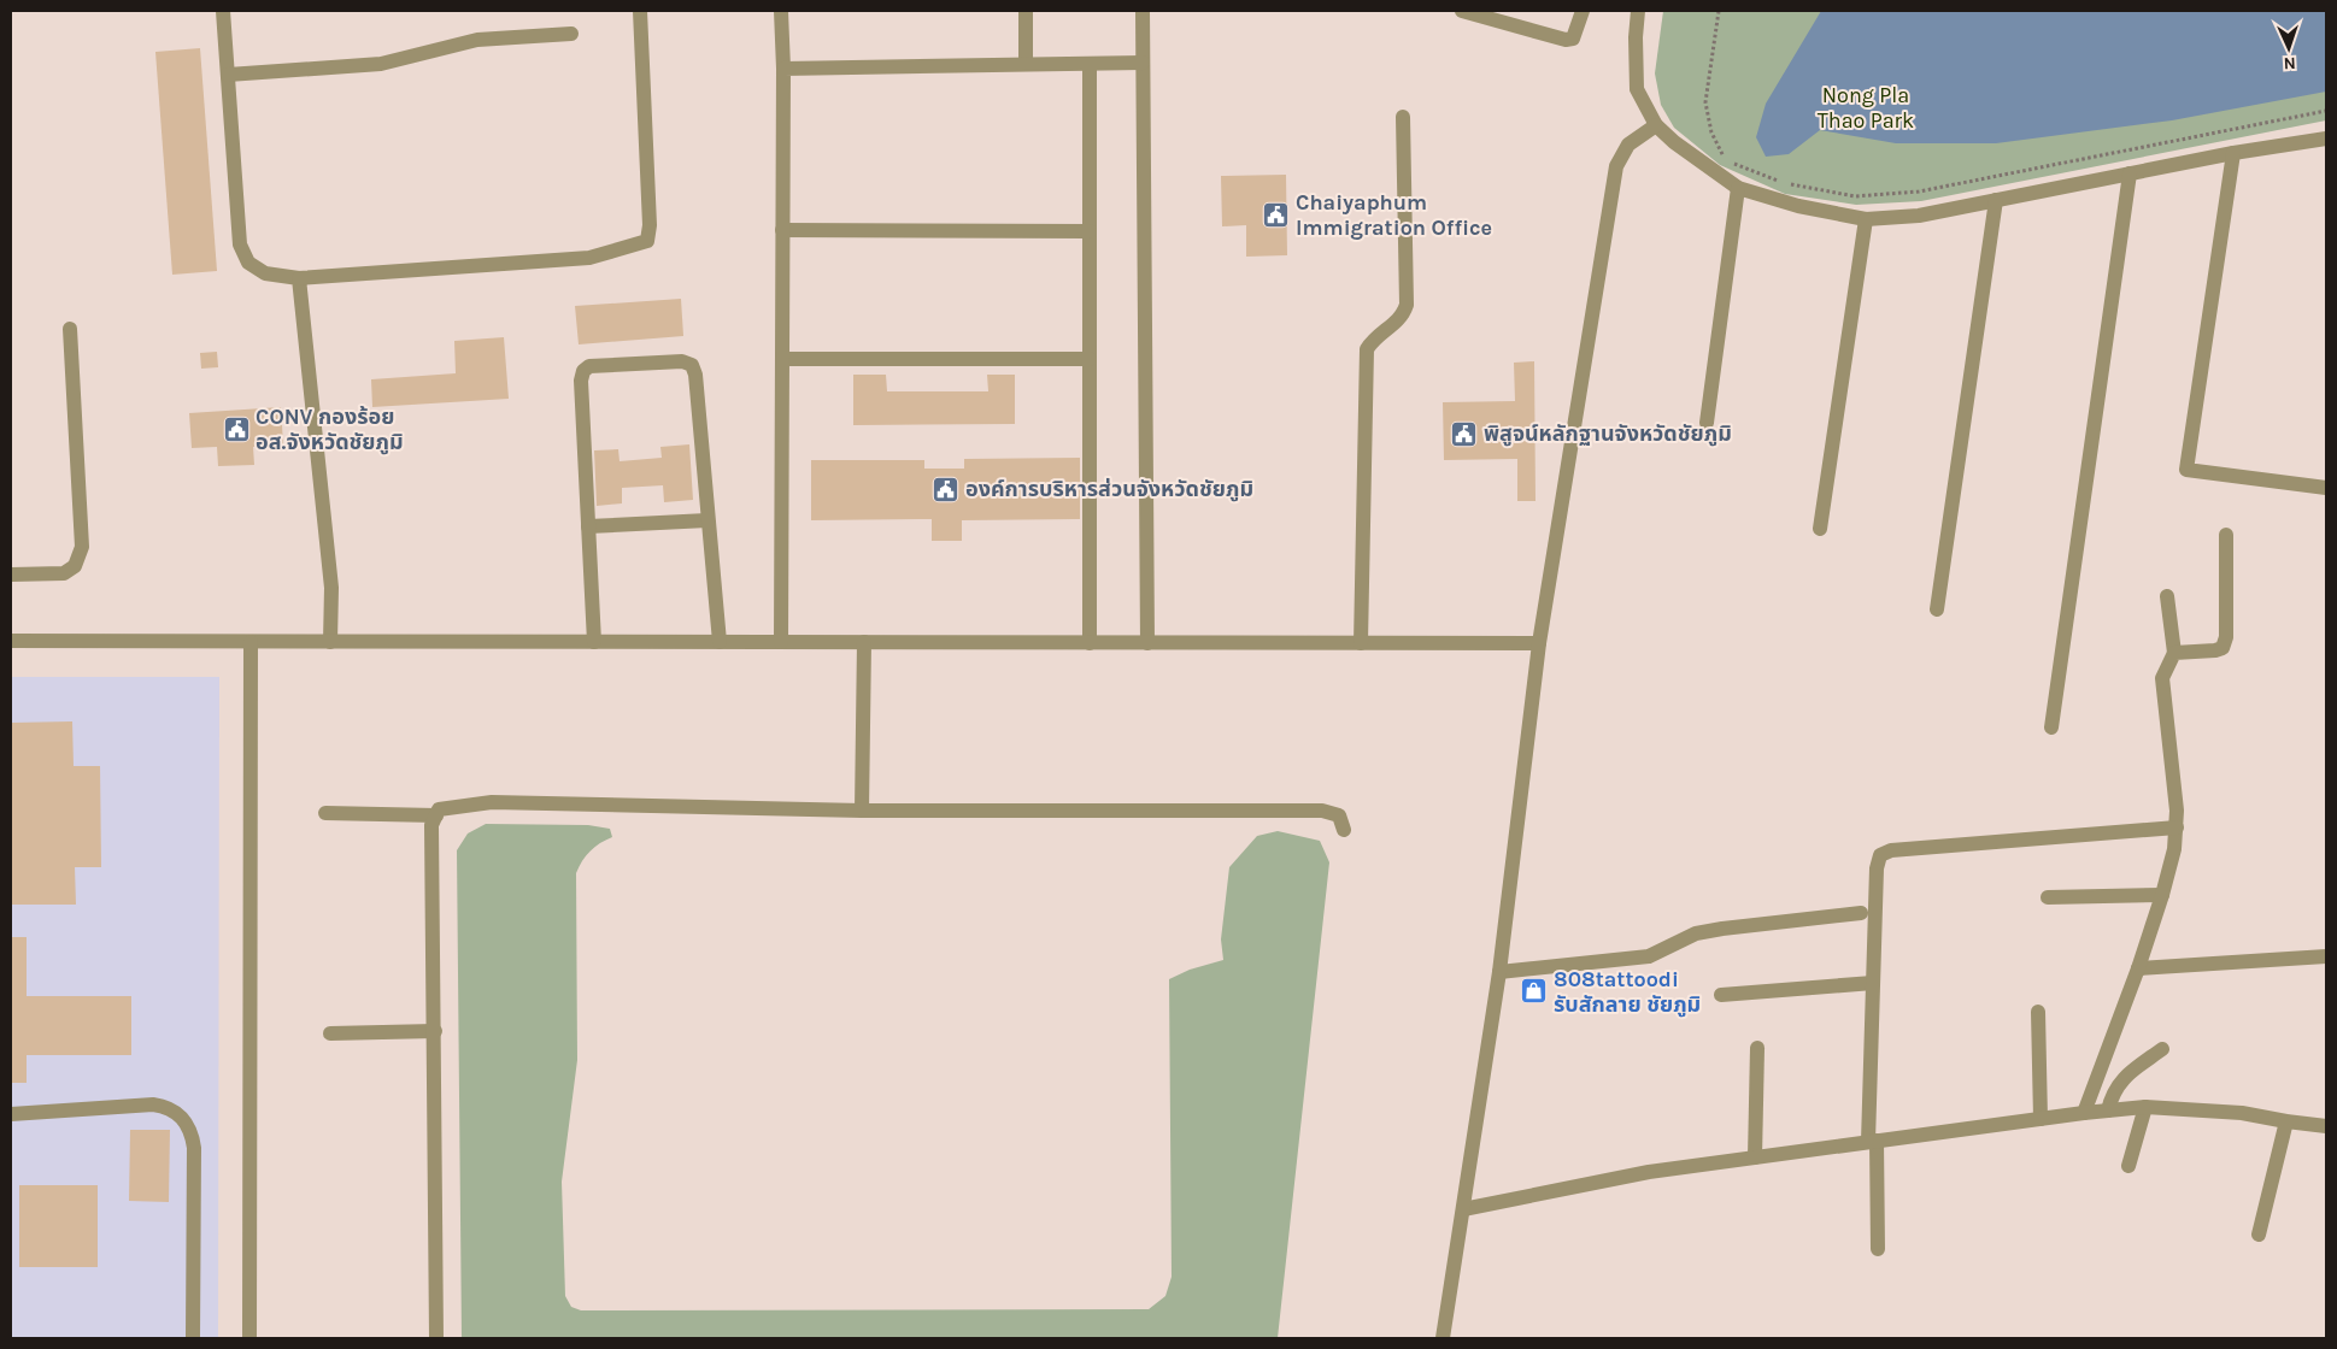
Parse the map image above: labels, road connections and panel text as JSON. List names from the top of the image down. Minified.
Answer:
{"parks":["Nong Pla Thao Park"],"places":{"public building":["Chaiyaphum Immigration Office","CONV กองร้อย อส.จังหวัดชัยภูมิ","พิสูจน์หลักฐานจังหวัดชัยภูมิ","องค์การบริหารส่วนจังหวัดชัยภูมิ"],"shop":["808tattoodi รับสักลาย ชัยภูมิ"]},"north":"bottom"}
